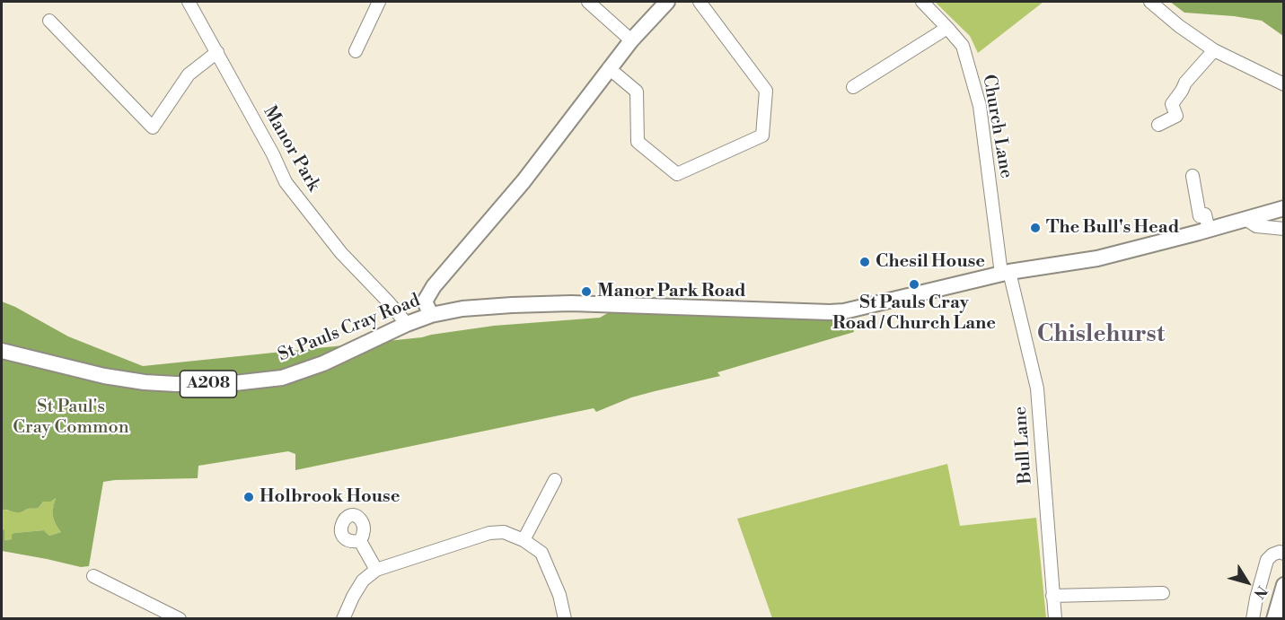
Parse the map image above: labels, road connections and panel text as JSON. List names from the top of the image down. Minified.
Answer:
{"streets":{"main road":["St Pauls Cray Road","A208"],"street":["Church Lane","Manor Park","Bull Lane"]},"crossings":[["Church Lane","St Pauls Cray Road"],["Church Lane","A208"],["Church Lane","Bull Lane"],["Manor Park","St Pauls Cray Road"],["St Pauls Cray Road","A208"],["St Pauls Cray Road","Bull Lane"],["A208","Bull Lane"]],"districts":["Chislehurst"],"parks":["St Paul's Cray Common"],"places":["The Bull's Head","Chesil House","St Pauls Cray Road / Church Lane","Manor Park Road","Holbrook House"],"north":"bottom right"}
